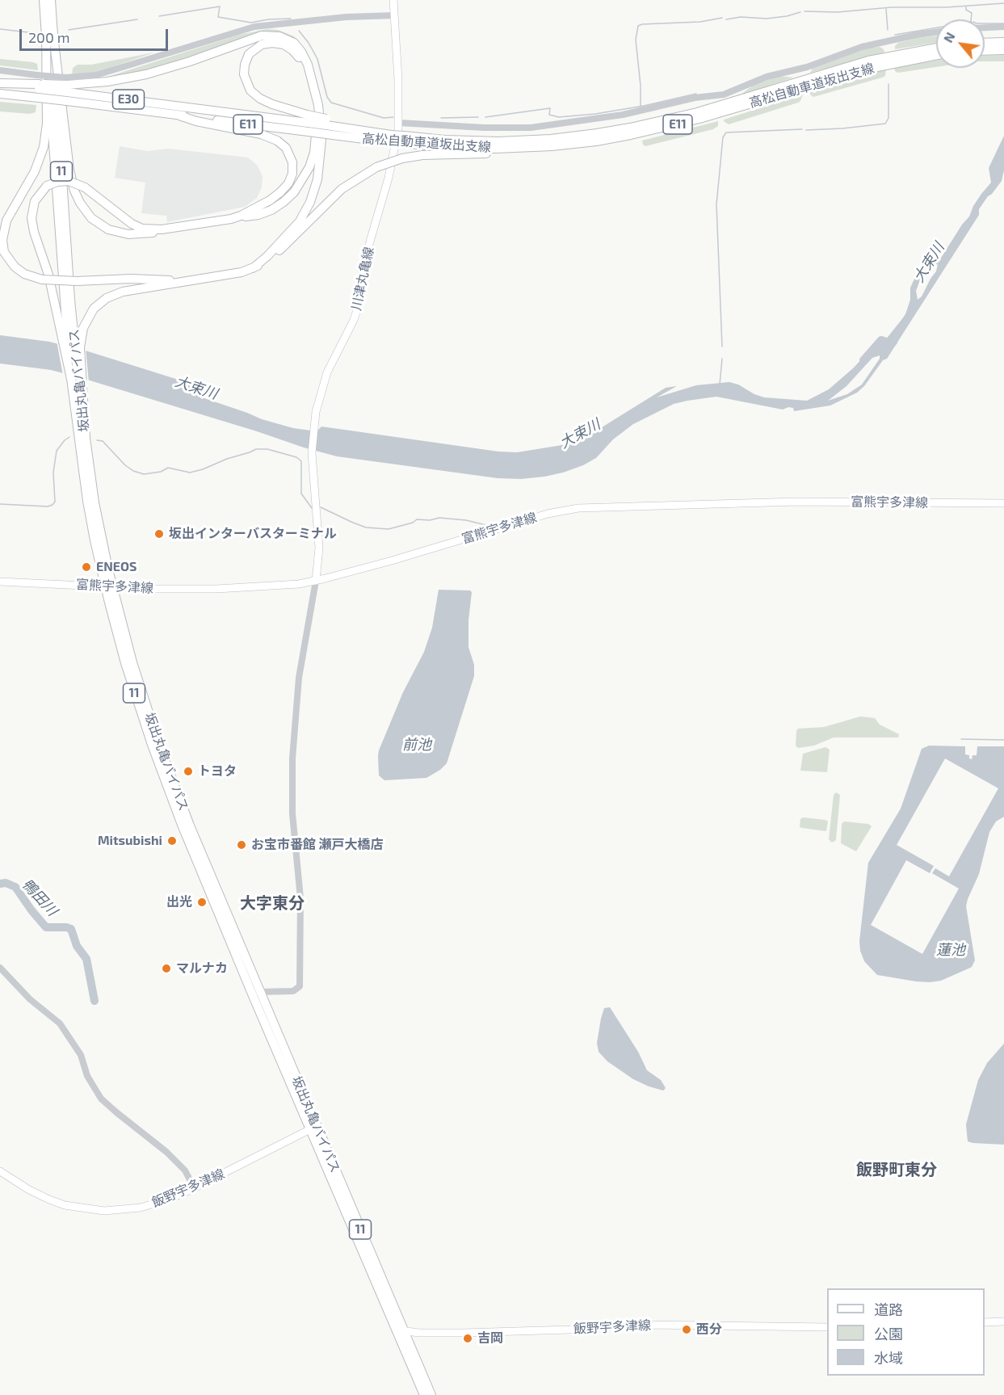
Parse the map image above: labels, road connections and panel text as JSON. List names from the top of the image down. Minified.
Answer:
{"streets":{"highway":["高松自動車道坂出支線","E30","E11","11","坂出丸亀バイパス"],"main road":["川津丸亀線","富熊宇多津線","飯野宇多津線"]},"crossings":[["高松自動車道坂出支線","E30"],["11","坂出丸亀バイパス"],["川津丸亀線","富熊宇多津線"],["坂出丸亀バイパス","富熊宇多津線"],["坂出丸亀バイパス","飯野宇多津線"]],"districts":["大字東分","飯野町東分"],"water":["大束川","前池","鴨田川","蓮池"],"places":["坂出インターバスターミナル","ENEOS","トヨタ","Mitsubishi","お宝市番館 瀬戸大橋店","出光","マルナカ","西分","吉岡"],"legend":["道路","公園","水域"],"scale_bar":"200 m","north":"top left"}
